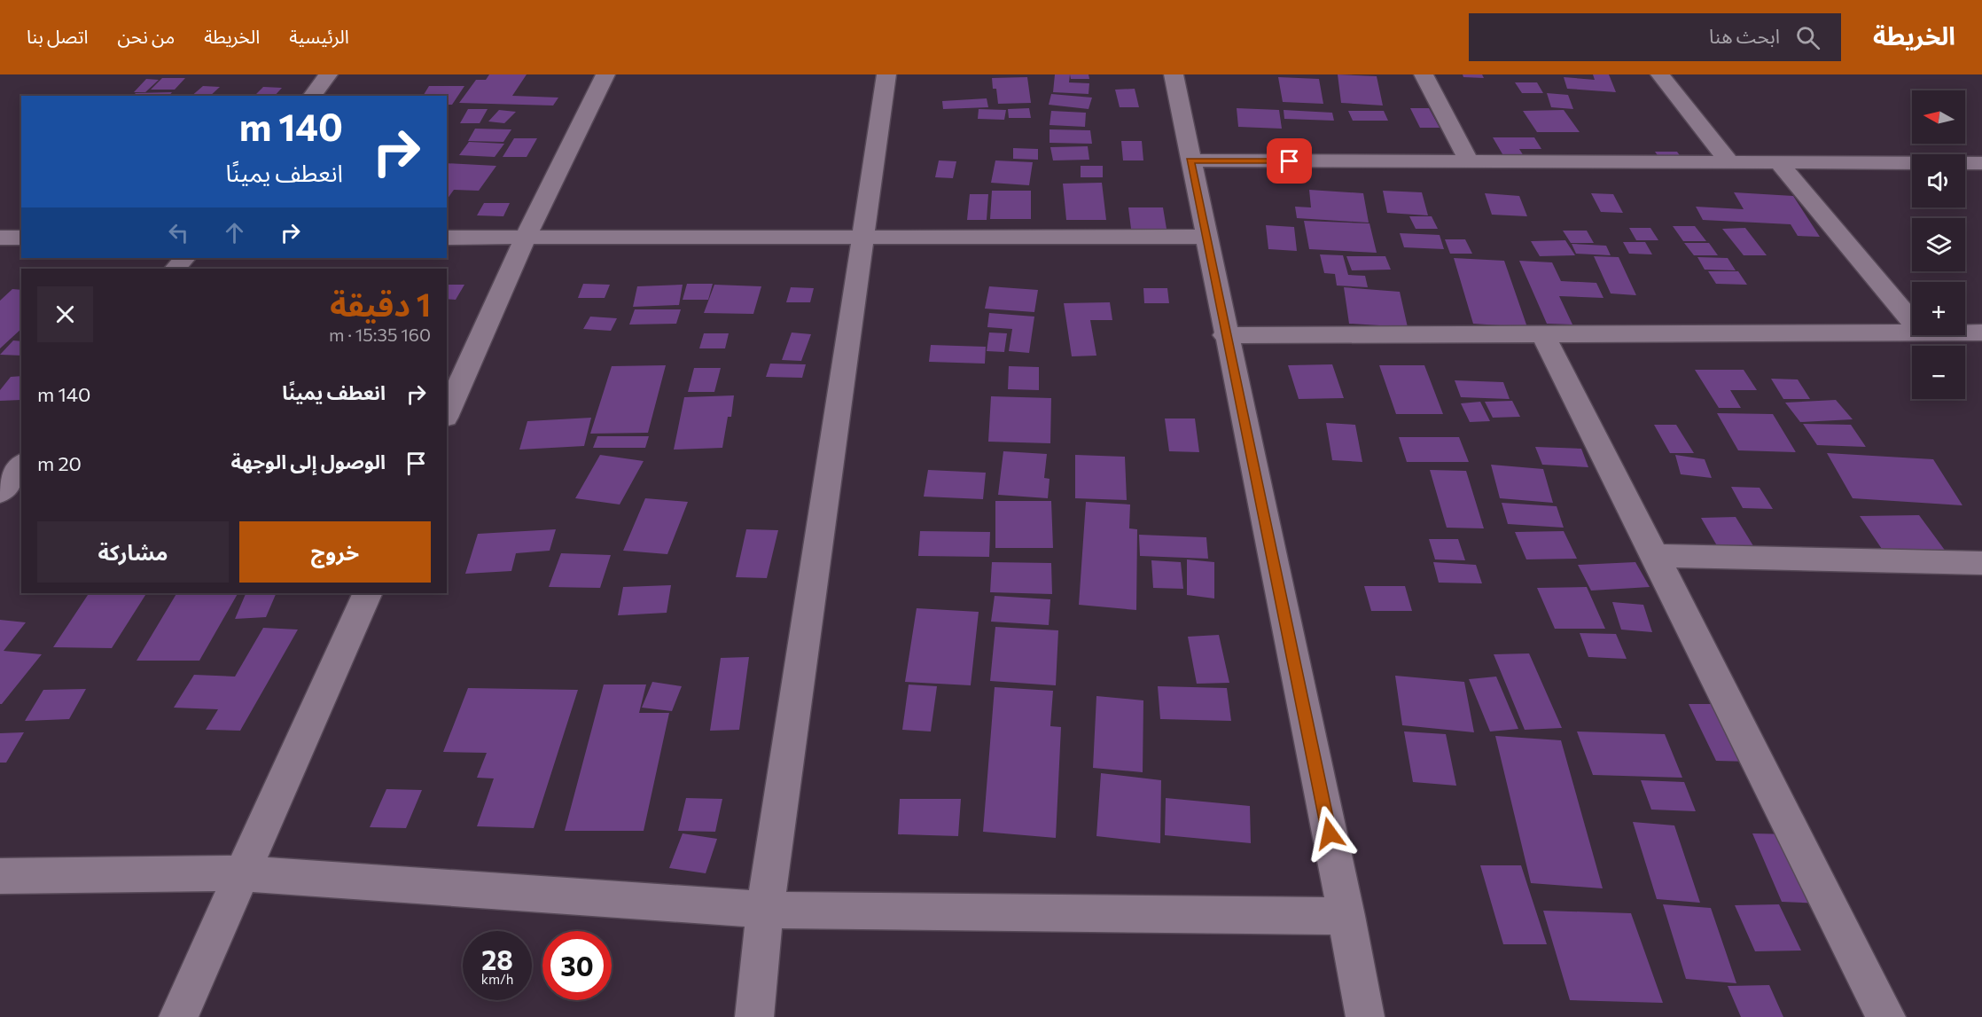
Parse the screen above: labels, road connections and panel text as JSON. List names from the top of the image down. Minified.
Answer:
{"north":"left","page":{"header":"الخريطة","search":"ابحث هنا","nav":["الرئيسية","الخريطة","من نحن","اتصل بنا"],"map_buttons":["+","−"],"turn":["140 m","انعطف يمينًا"],"heading":["1 دقيقة","160 m · 15:35"],"list":[{"name":"انعطف يمينًا","value":"140 m"},{"name":"الوصول إلى الوجهة","value":"20 m"}],"buttons":["خروج","مشاركة"],"speed":"28 km/h","limit":"30"}}
